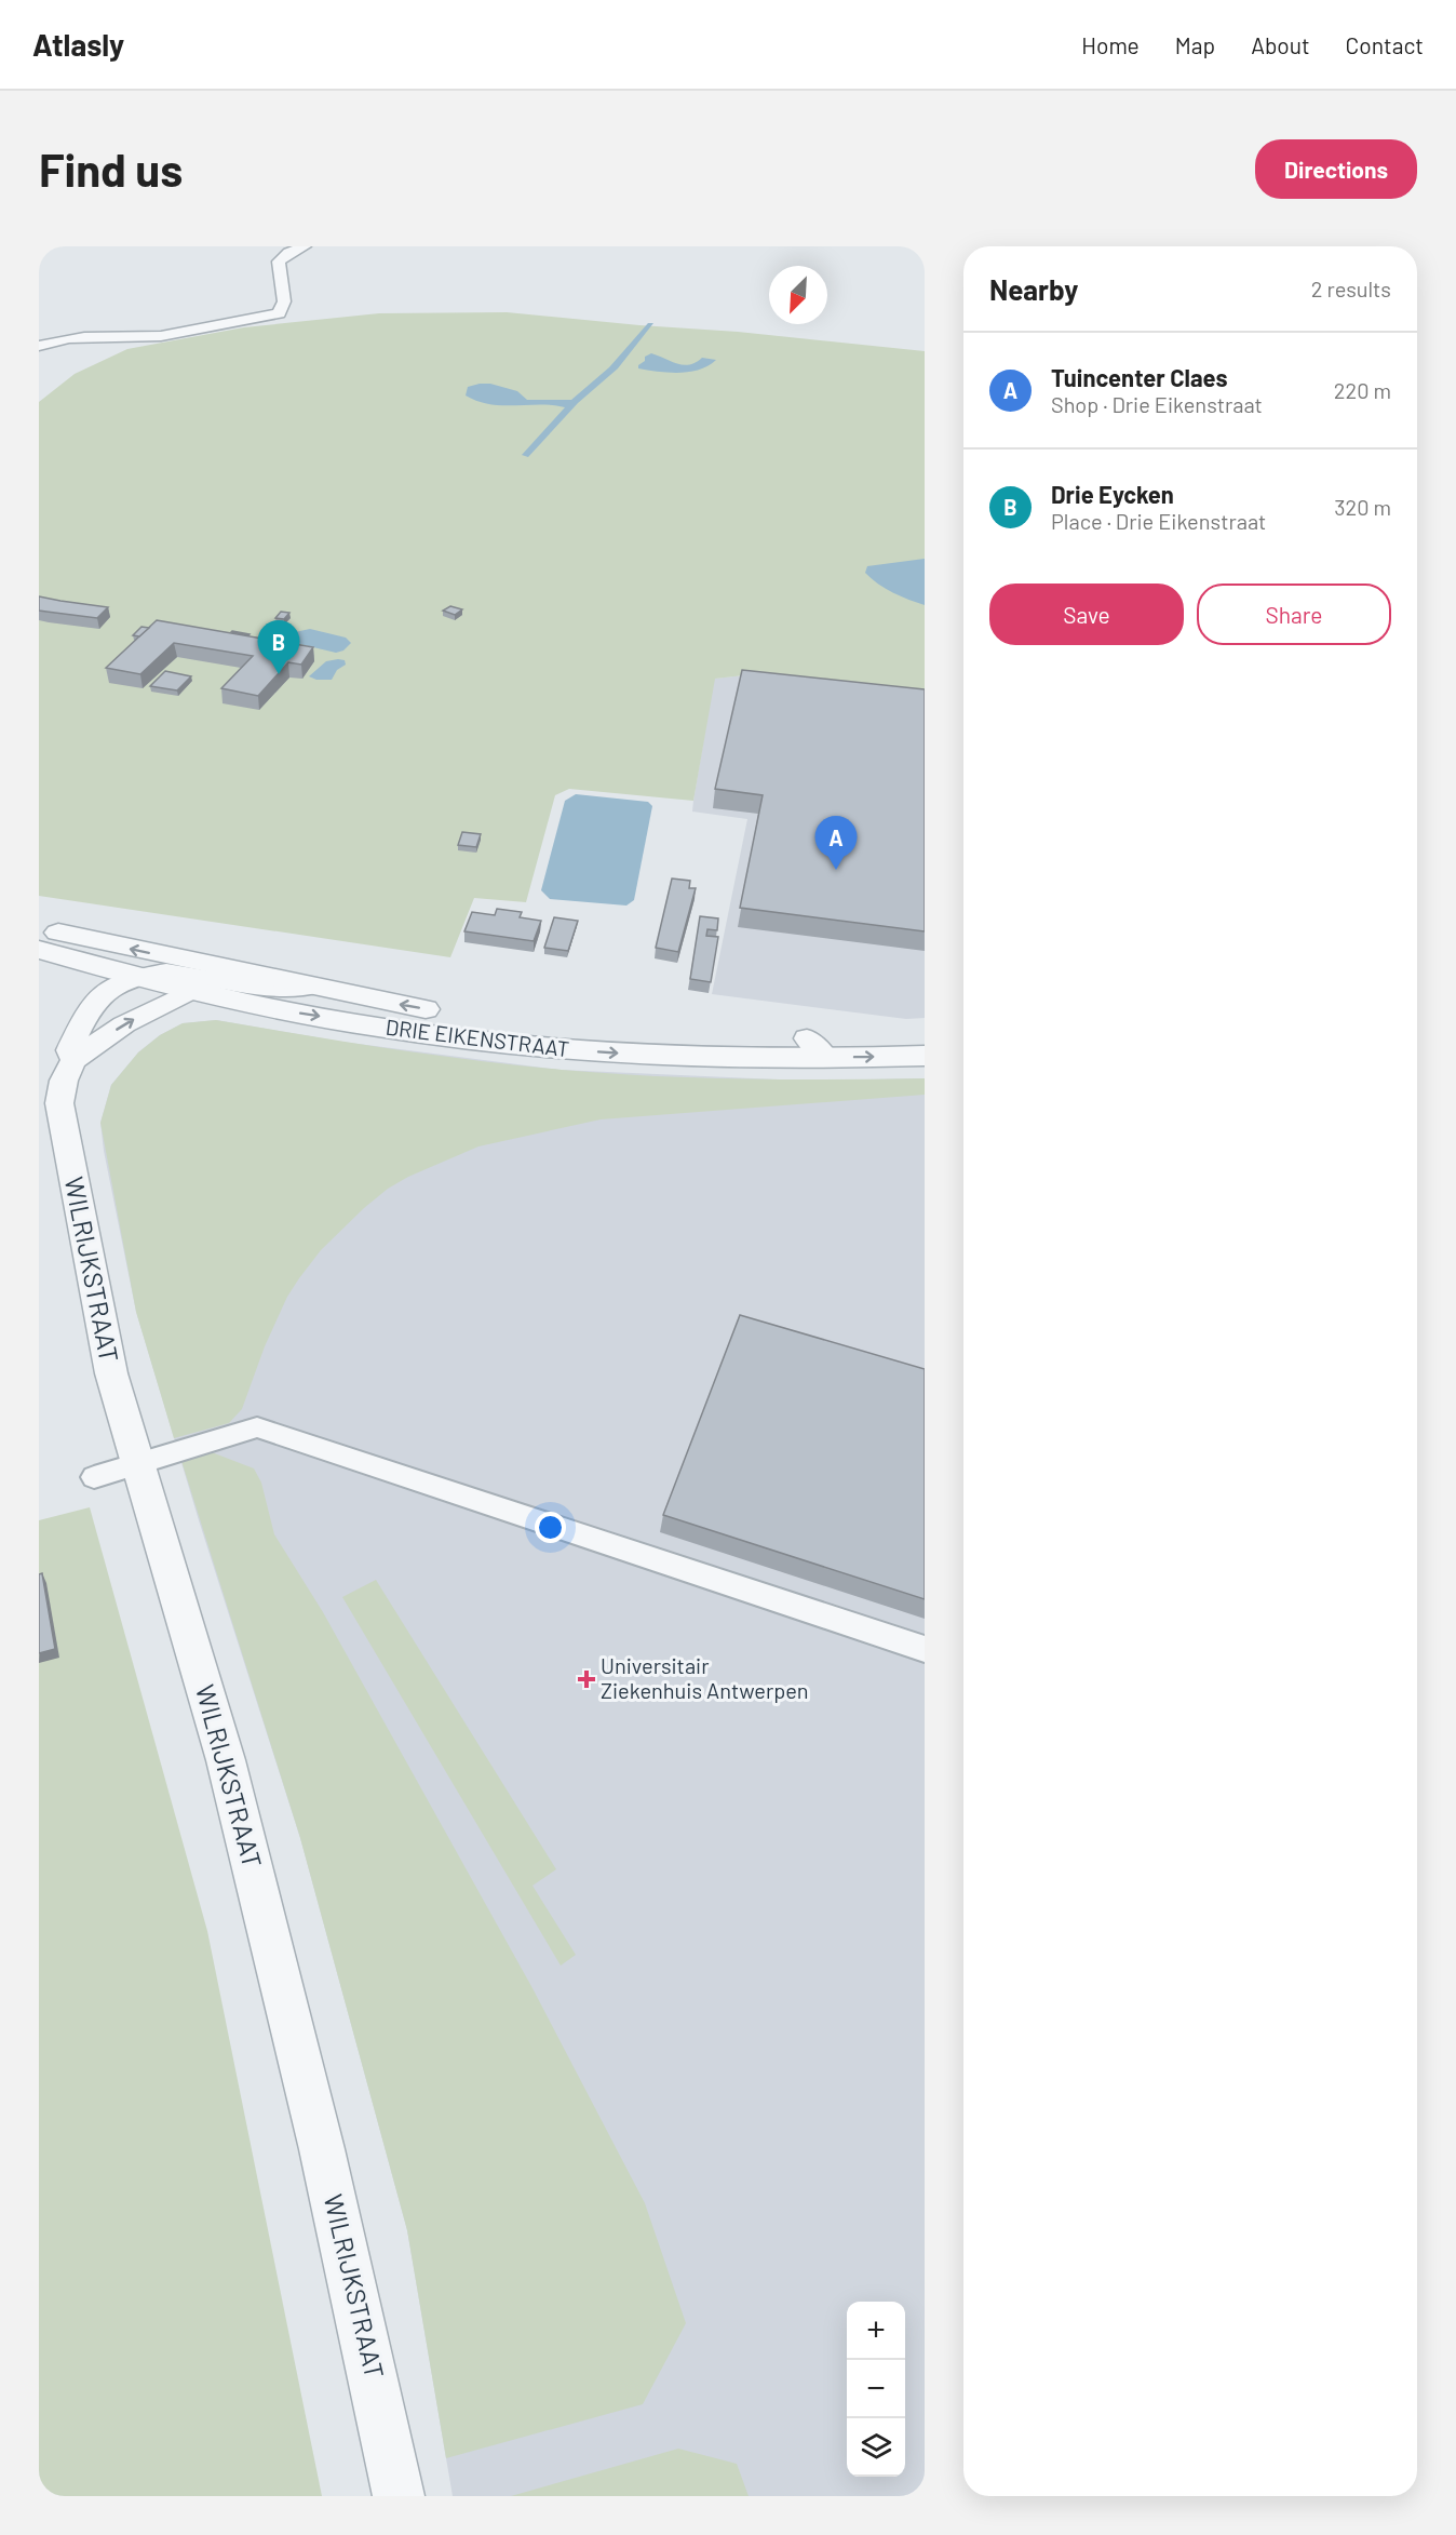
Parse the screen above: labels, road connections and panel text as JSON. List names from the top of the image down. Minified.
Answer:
{"streets":{"street":["DRIE EIKENSTRAAT","WILRIJKSTRAAT"]},"crossings":[["DRIE EIKENSTRAAT","WILRIJKSTRAAT"]],"places":{"health":["Universitair Ziekenhuis Antwerpen"]},"north":"bottom left","page":{"header":"Atlasly","nav":["Home","Map","About","Contact"],"buttons":["Directions",["Save","Share"]],"title":"Find us","heading":["Nearby","2 results"],"list":[{"mark":"A","name":"Tuincenter Claes","note":"Shop · Drie Eikenstraat","value":"220 m"},{"mark":"B","name":"Drie Eycken","note":"Place · Drie Eikenstraat","value":"320 m"}],"pins":["B","A"],"map_buttons":["+","−"]}}
